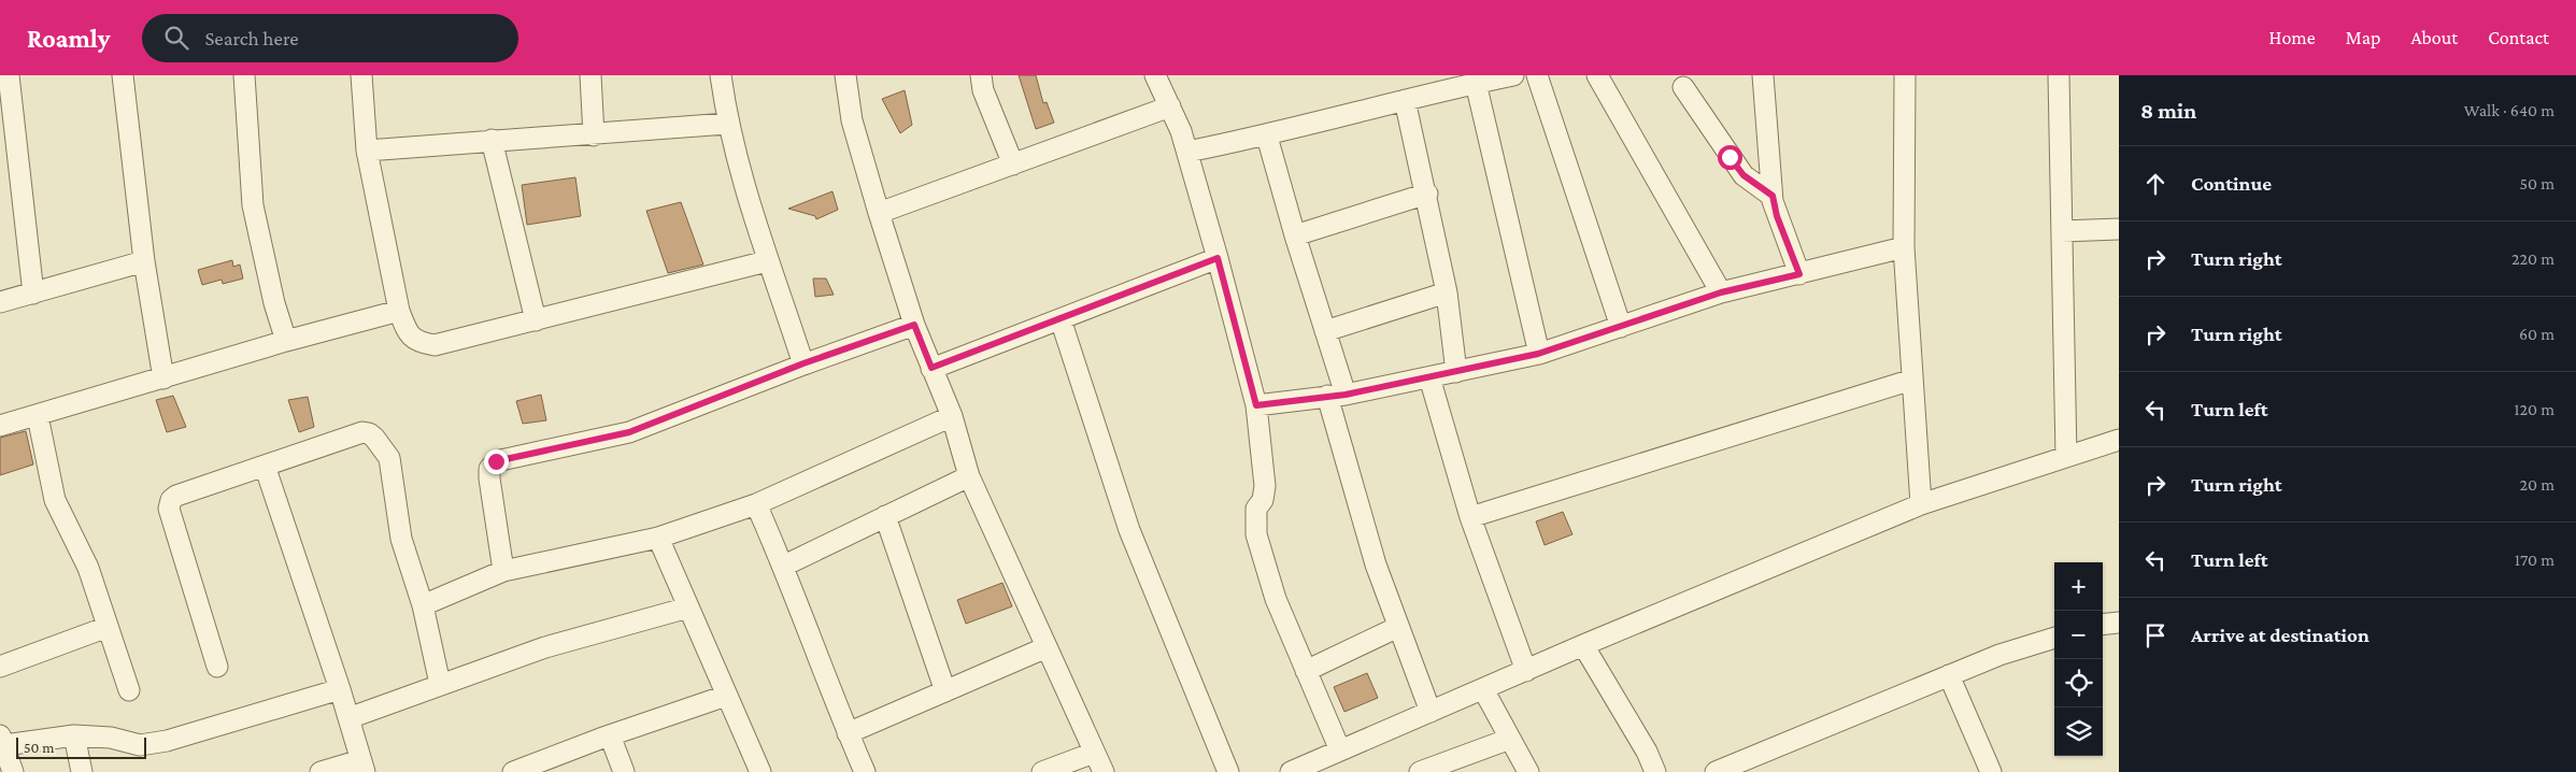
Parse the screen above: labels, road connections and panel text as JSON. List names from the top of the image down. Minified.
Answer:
{"scale_bar":"50 m","page":{"header":"Roamly","search":"Search here","nav":["Home","Map","About","Contact"],"heading":["8 min","Walk · 640 m"],"list":[["Continue","50 m"],["Turn right","220 m"],["Turn right","60 m"],["Turn left","120 m"],["Turn right","20 m"],["Turn left","170 m"],"Arrive at destination"],"map_buttons":["+","−"],"scale":"50 m"}}
